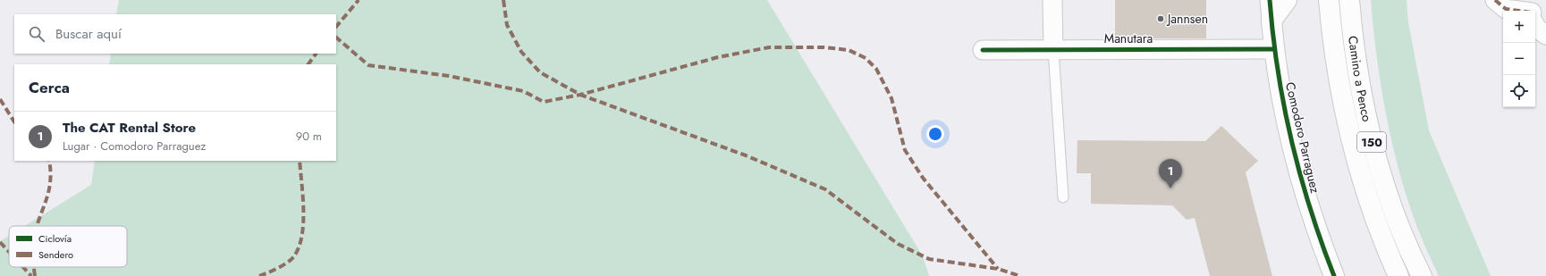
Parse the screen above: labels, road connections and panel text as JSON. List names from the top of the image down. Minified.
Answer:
{"streets":{"main road":["Camino a Penco","Comodoro Parraguez","150"],"street":["Manutara"]},"crossings":[["Manutara","Comodoro Parraguez"]],"places":["Jannsen"],"legend":["Ciclovía","Sendero"],"page":{"map_buttons":["+","−"],"search":"Buscar aquí","heading":"Cerca","list":[{"mark":"1","name":"The CAT Rental Store","note":"Lugar · Comodoro Parraguez","value":"90 m"}],"pins":"1"}}
